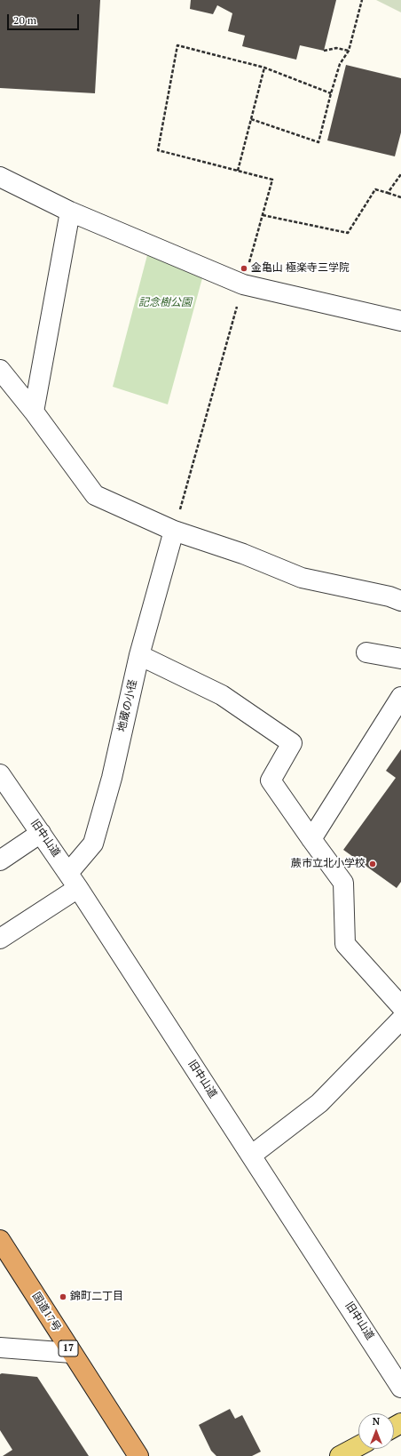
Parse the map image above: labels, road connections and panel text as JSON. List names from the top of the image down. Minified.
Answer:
{"streets":{"highway":["国道17号","17"],"street":["地蔵の小径","旧中山道"]},"crossings":[["地蔵の小径","旧中山道"]],"parks":["記念樹公園"],"places":["金亀山 極楽寺三学院","蕨市立北小学校","錦町二丁目"],"scale_bar":"20 m","north":"top"}
